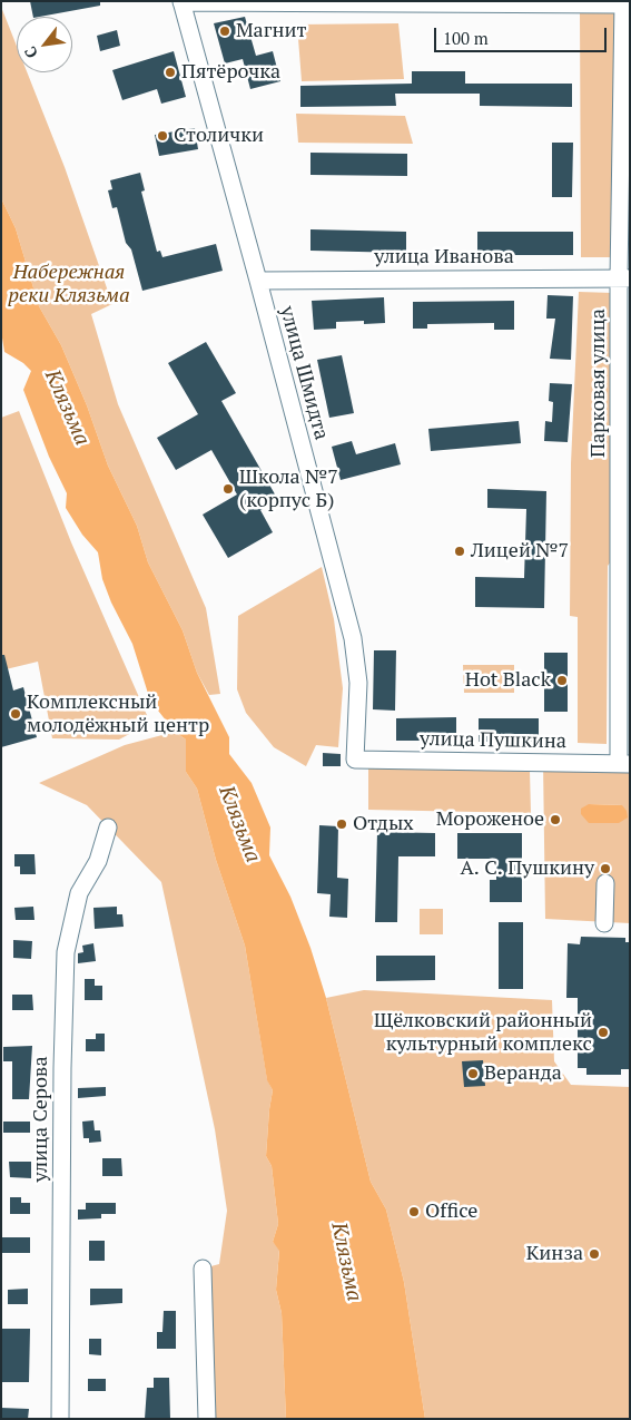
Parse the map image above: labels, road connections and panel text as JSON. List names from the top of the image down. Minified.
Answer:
{"streets":{"street":["улица Иванова","улица Шмидта","Парковая улица","улица Пушкина","улица Серова"]},"crossings":[["улица Иванова","улица Шмидта"],["улица Иванова","Парковая улица"],["улица Шмидта","улица Пушкина"],["Парковая улица","улица Пушкина"]],"water":["Клязьма"],"parks":["Набережная реки Клязьма"],"places":["Магнит","Пятёрочка","Столички","Школа №7 (корпус Б)","Лицей №7","Hot Black","Комплексный молодёжный центр","Мороженое","Отдых","А. С. Пушкину","Щёлковский районный культурный комплекс","Веранда","Office","Кинза"],"scale_bar":"100 m","north":"bottom left"}
